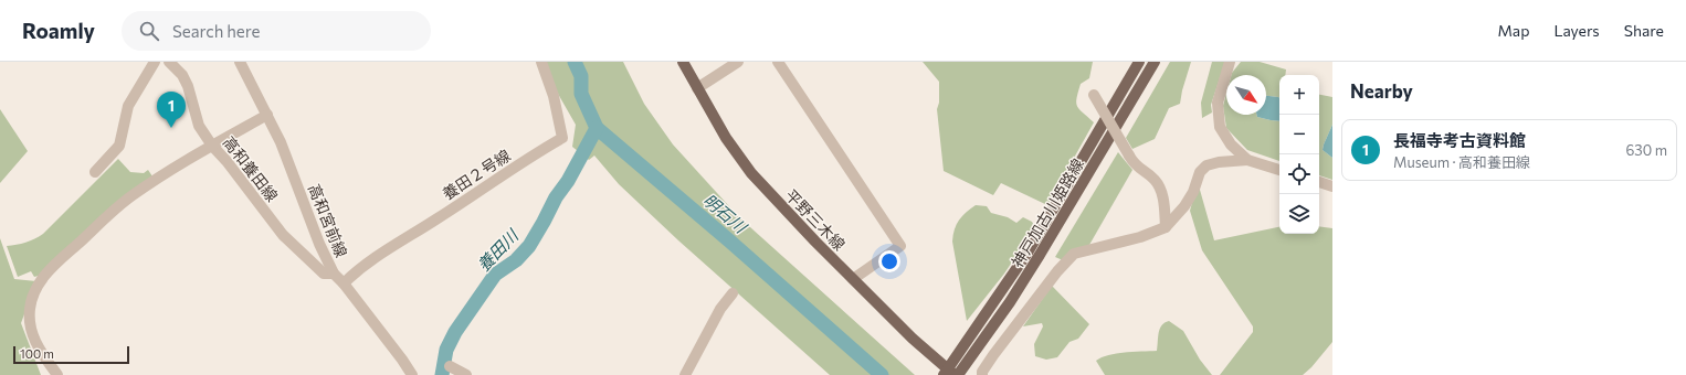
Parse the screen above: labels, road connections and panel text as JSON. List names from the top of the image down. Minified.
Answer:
{"streets":{"main road":["神戸加古川姫路線","平野三木線"],"street":["高和養田線","養田２号線","高和宮前線"]},"crossings":[["高和養田線","高和宮前線"],["養田２号線","高和宮前線"],["神戸加古川姫路線","平野三木線"]],"water":["明石川","養田川"],"scale_bar":"100 m","north":"bottom right","page":{"header":"Roamly","search":"Search here","nav":["Map","Layers","Share"],"heading":"Nearby","map_buttons":["+","−"],"pins":"1","list":[{"mark":"1","name":"長福寺考古資料館","note":"Museum · 高和養田線","value":"630 m"}],"scale":"100 m"}}
